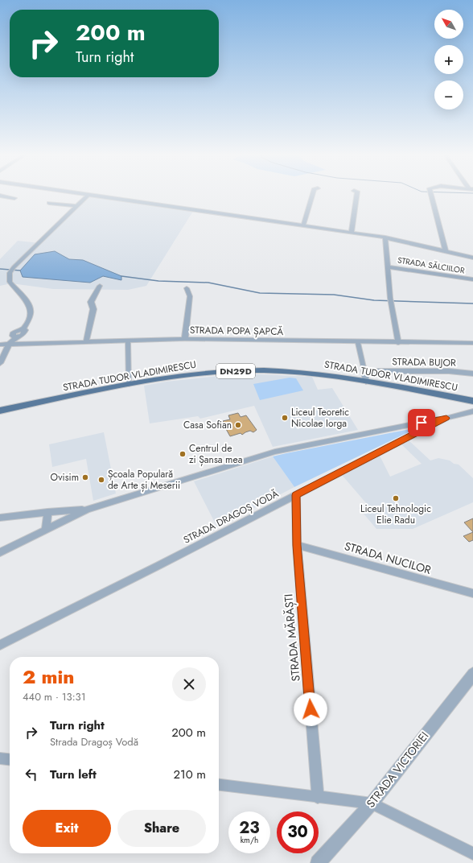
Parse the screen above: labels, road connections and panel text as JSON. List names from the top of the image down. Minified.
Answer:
{"streets":{"main road":["DN29D","STRADA TUDOR VLADIMIRESCU"],"street":["STRADA SĂLCIILOR","STRADA POPA ȘAPCĂ","STRADA BUJOR","STRADA DRAGOȘ VODĂ","STRADA NUCILOR","STRADA MĂRĂȘTI","STRADA VICTORIEI"]},"crossings":[["STRADA SĂLCIILOR","STRADA POPA ȘAPCĂ"],["STRADA DRAGOȘ VODĂ","STRADA MĂRĂȘTI"],["STRADA NUCILOR","STRADA MĂRĂȘTI"]],"places":["Liceul Teoretic Nicolae Iorga","Casa Sofian","Centrul de zi Șansa mea","Ovisim","Școala Populară de Arte și Meserii","Liceul Tehnologic Elie Radu"],"north":"top left","page":{"map_buttons":["+","−"],"turn":["200 m","Turn right"],"heading":["2 min","440 m · 13:31"],"list":[{"name":"Turn right","note":"Strada Dragoș Vodă","value":"200 m"},{"name":"Turn left","value":"210 m"}],"buttons":["Exit","Share"],"speed":"23 km/h","limit":"30"}}
